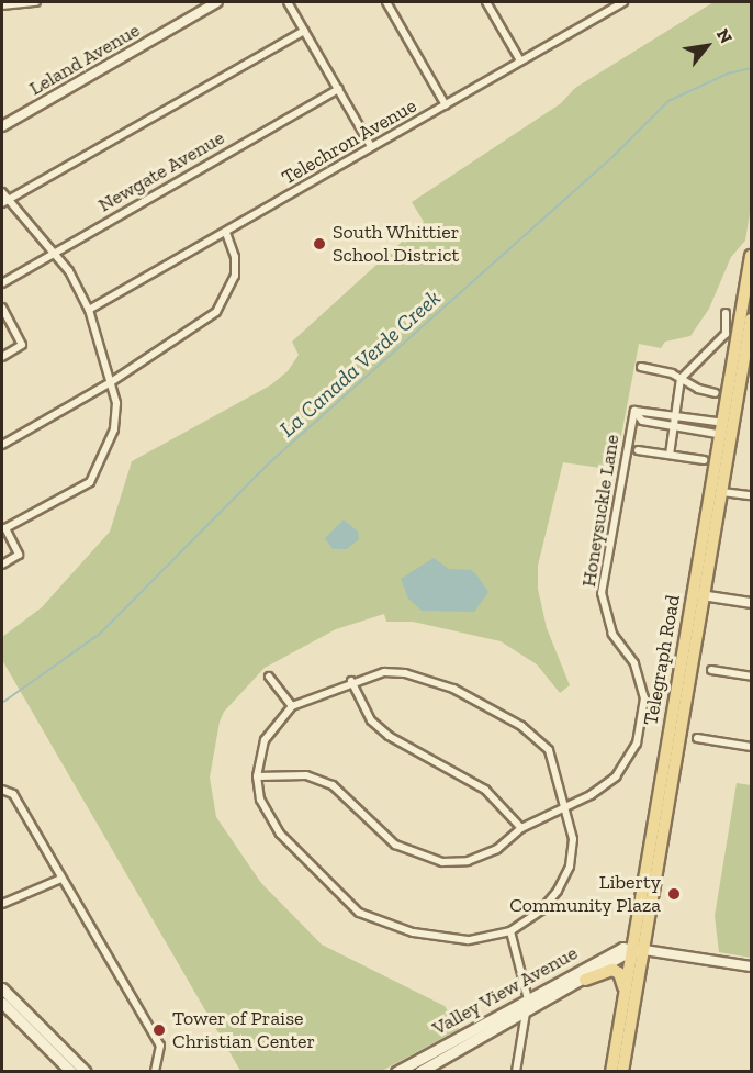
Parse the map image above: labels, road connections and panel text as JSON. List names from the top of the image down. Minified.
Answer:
{"streets":{"main road":["Telegraph Road","Valley View Avenue"],"street":["Leland Avenue","Telechron Avenue","Newgate Avenue","Honeysuckle Lane"]},"crossings":[["Telegraph Road","Valley View Avenue"]],"water":["La Canada Verde Creek"],"places":["South Whittier School District","Liberty Community Plaza","Tower of Praise Christian Center"],"north":"top right"}
